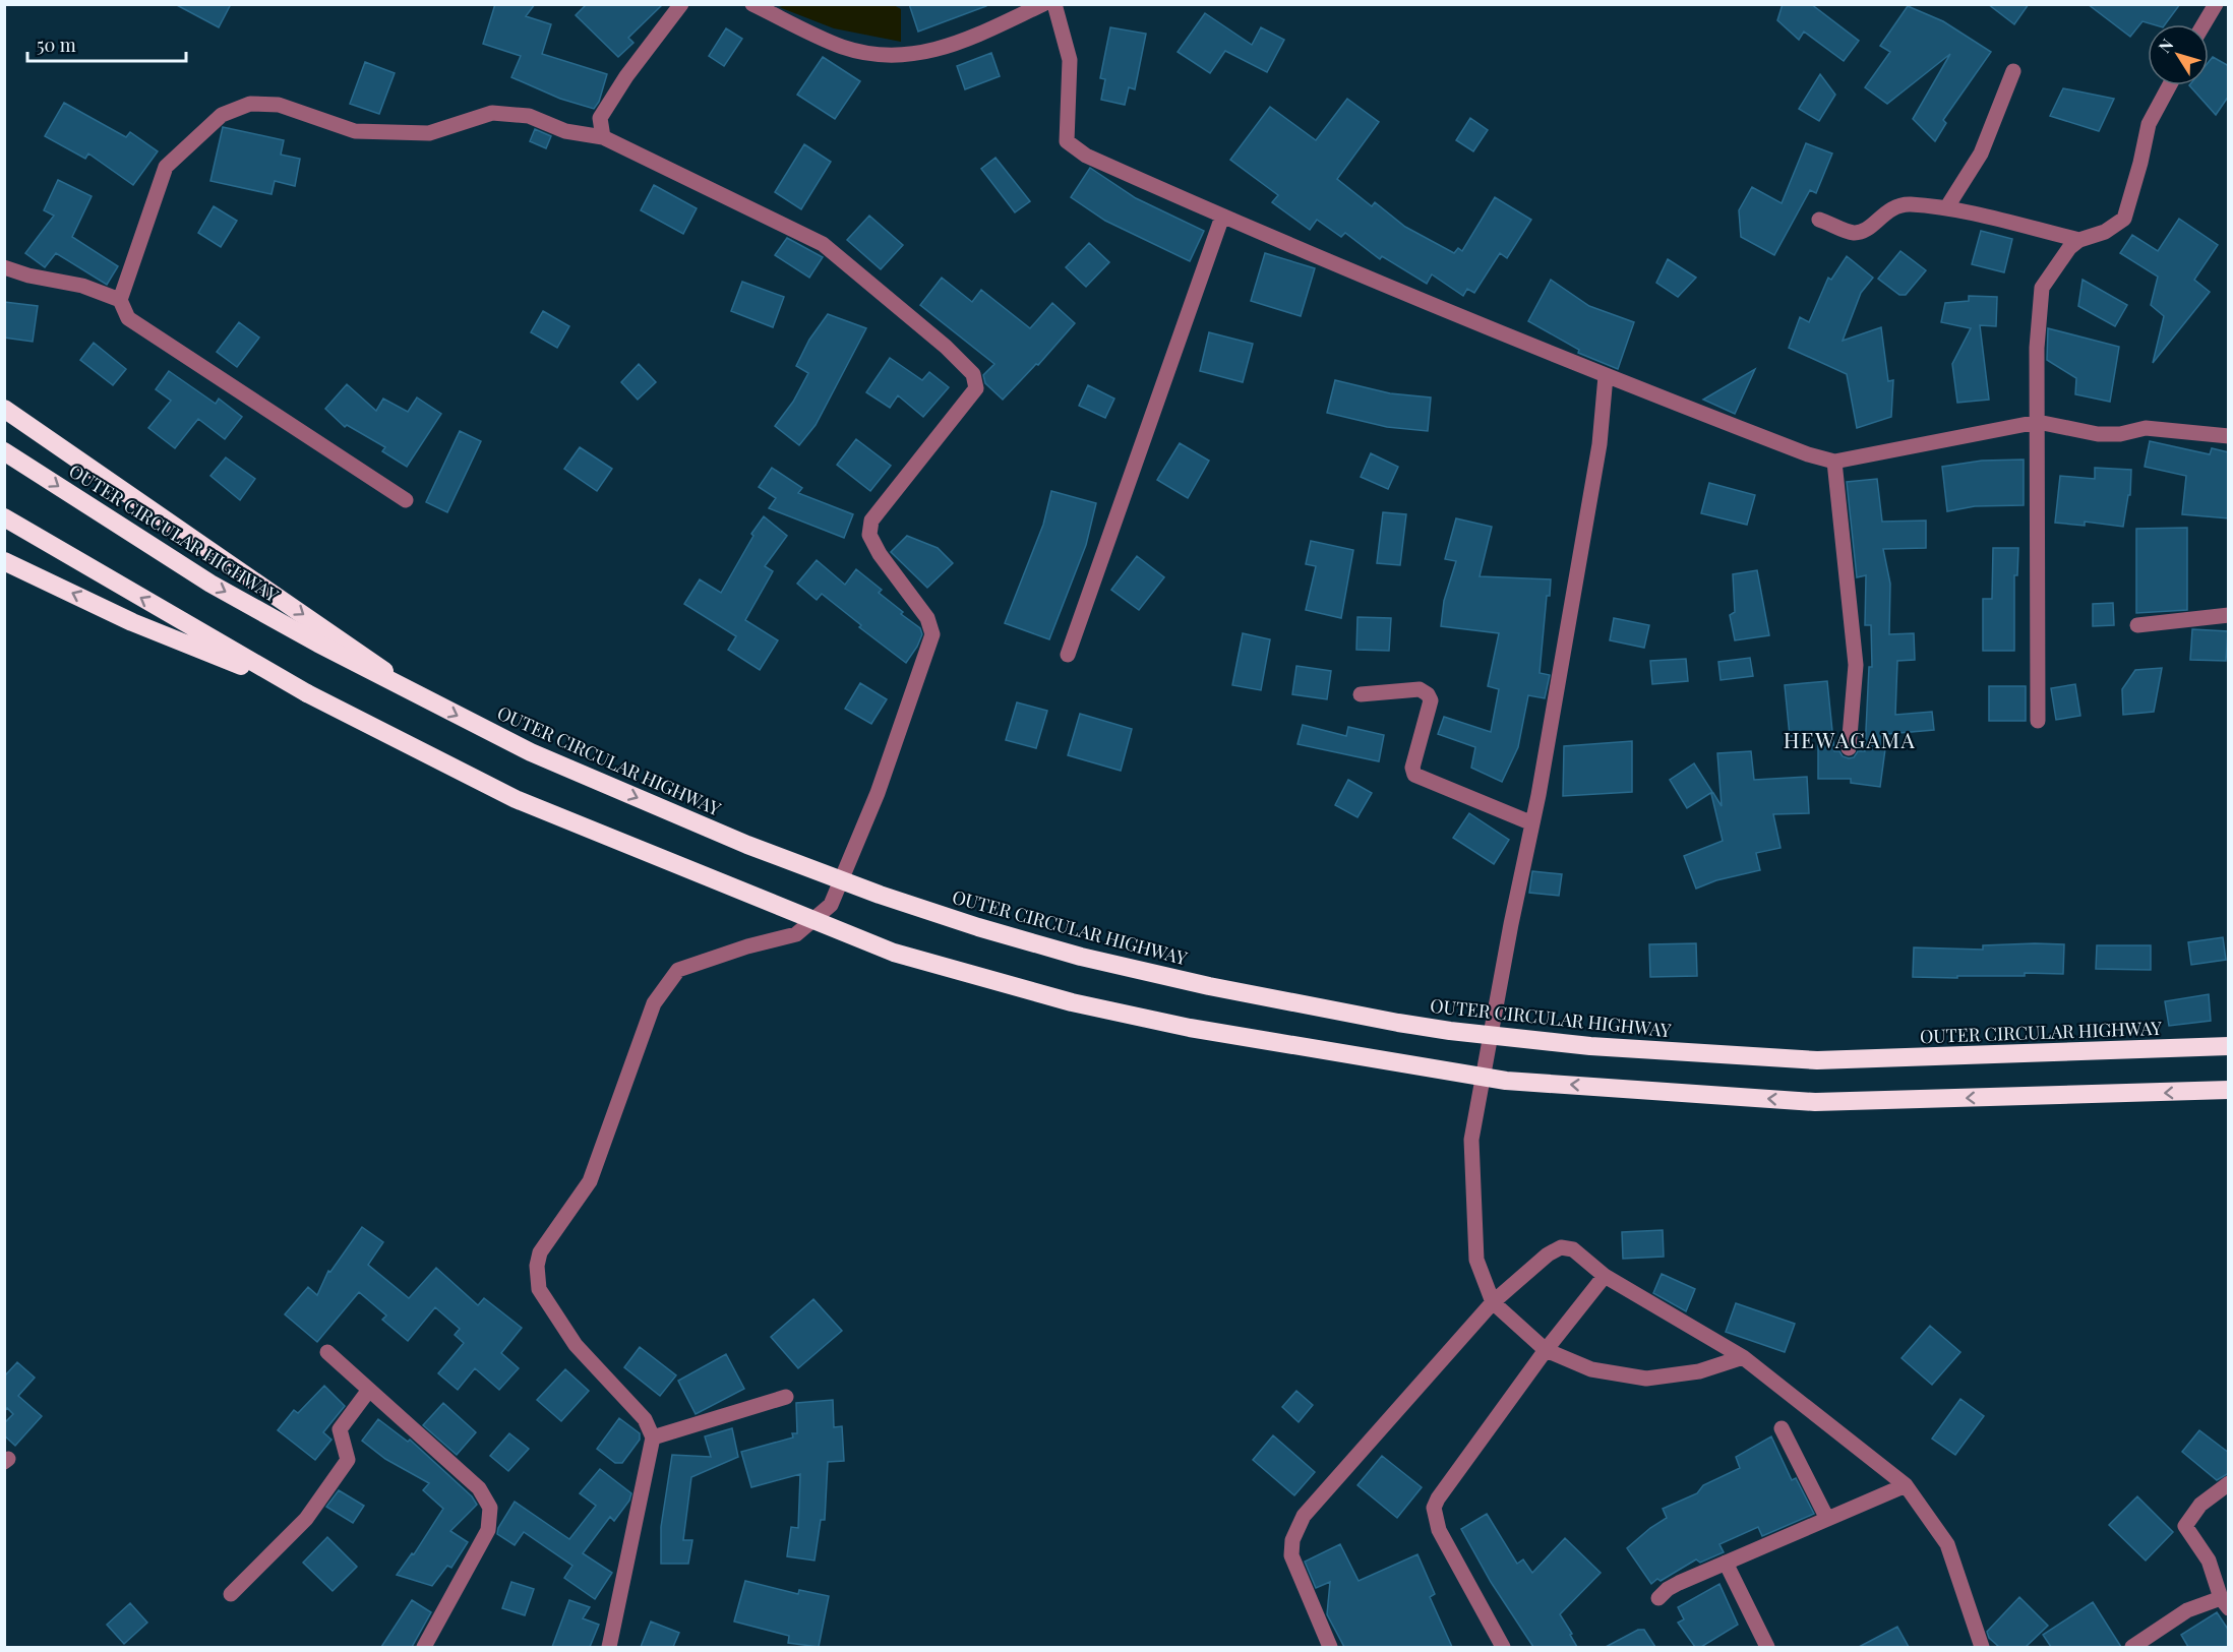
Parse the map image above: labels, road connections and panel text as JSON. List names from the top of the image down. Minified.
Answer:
{"streets":{"highway":["OUTER CIRCULAR HIGHWAY"]},"districts":["HEWAGAMA"],"scale_bar":"50 m","north":"top left"}
